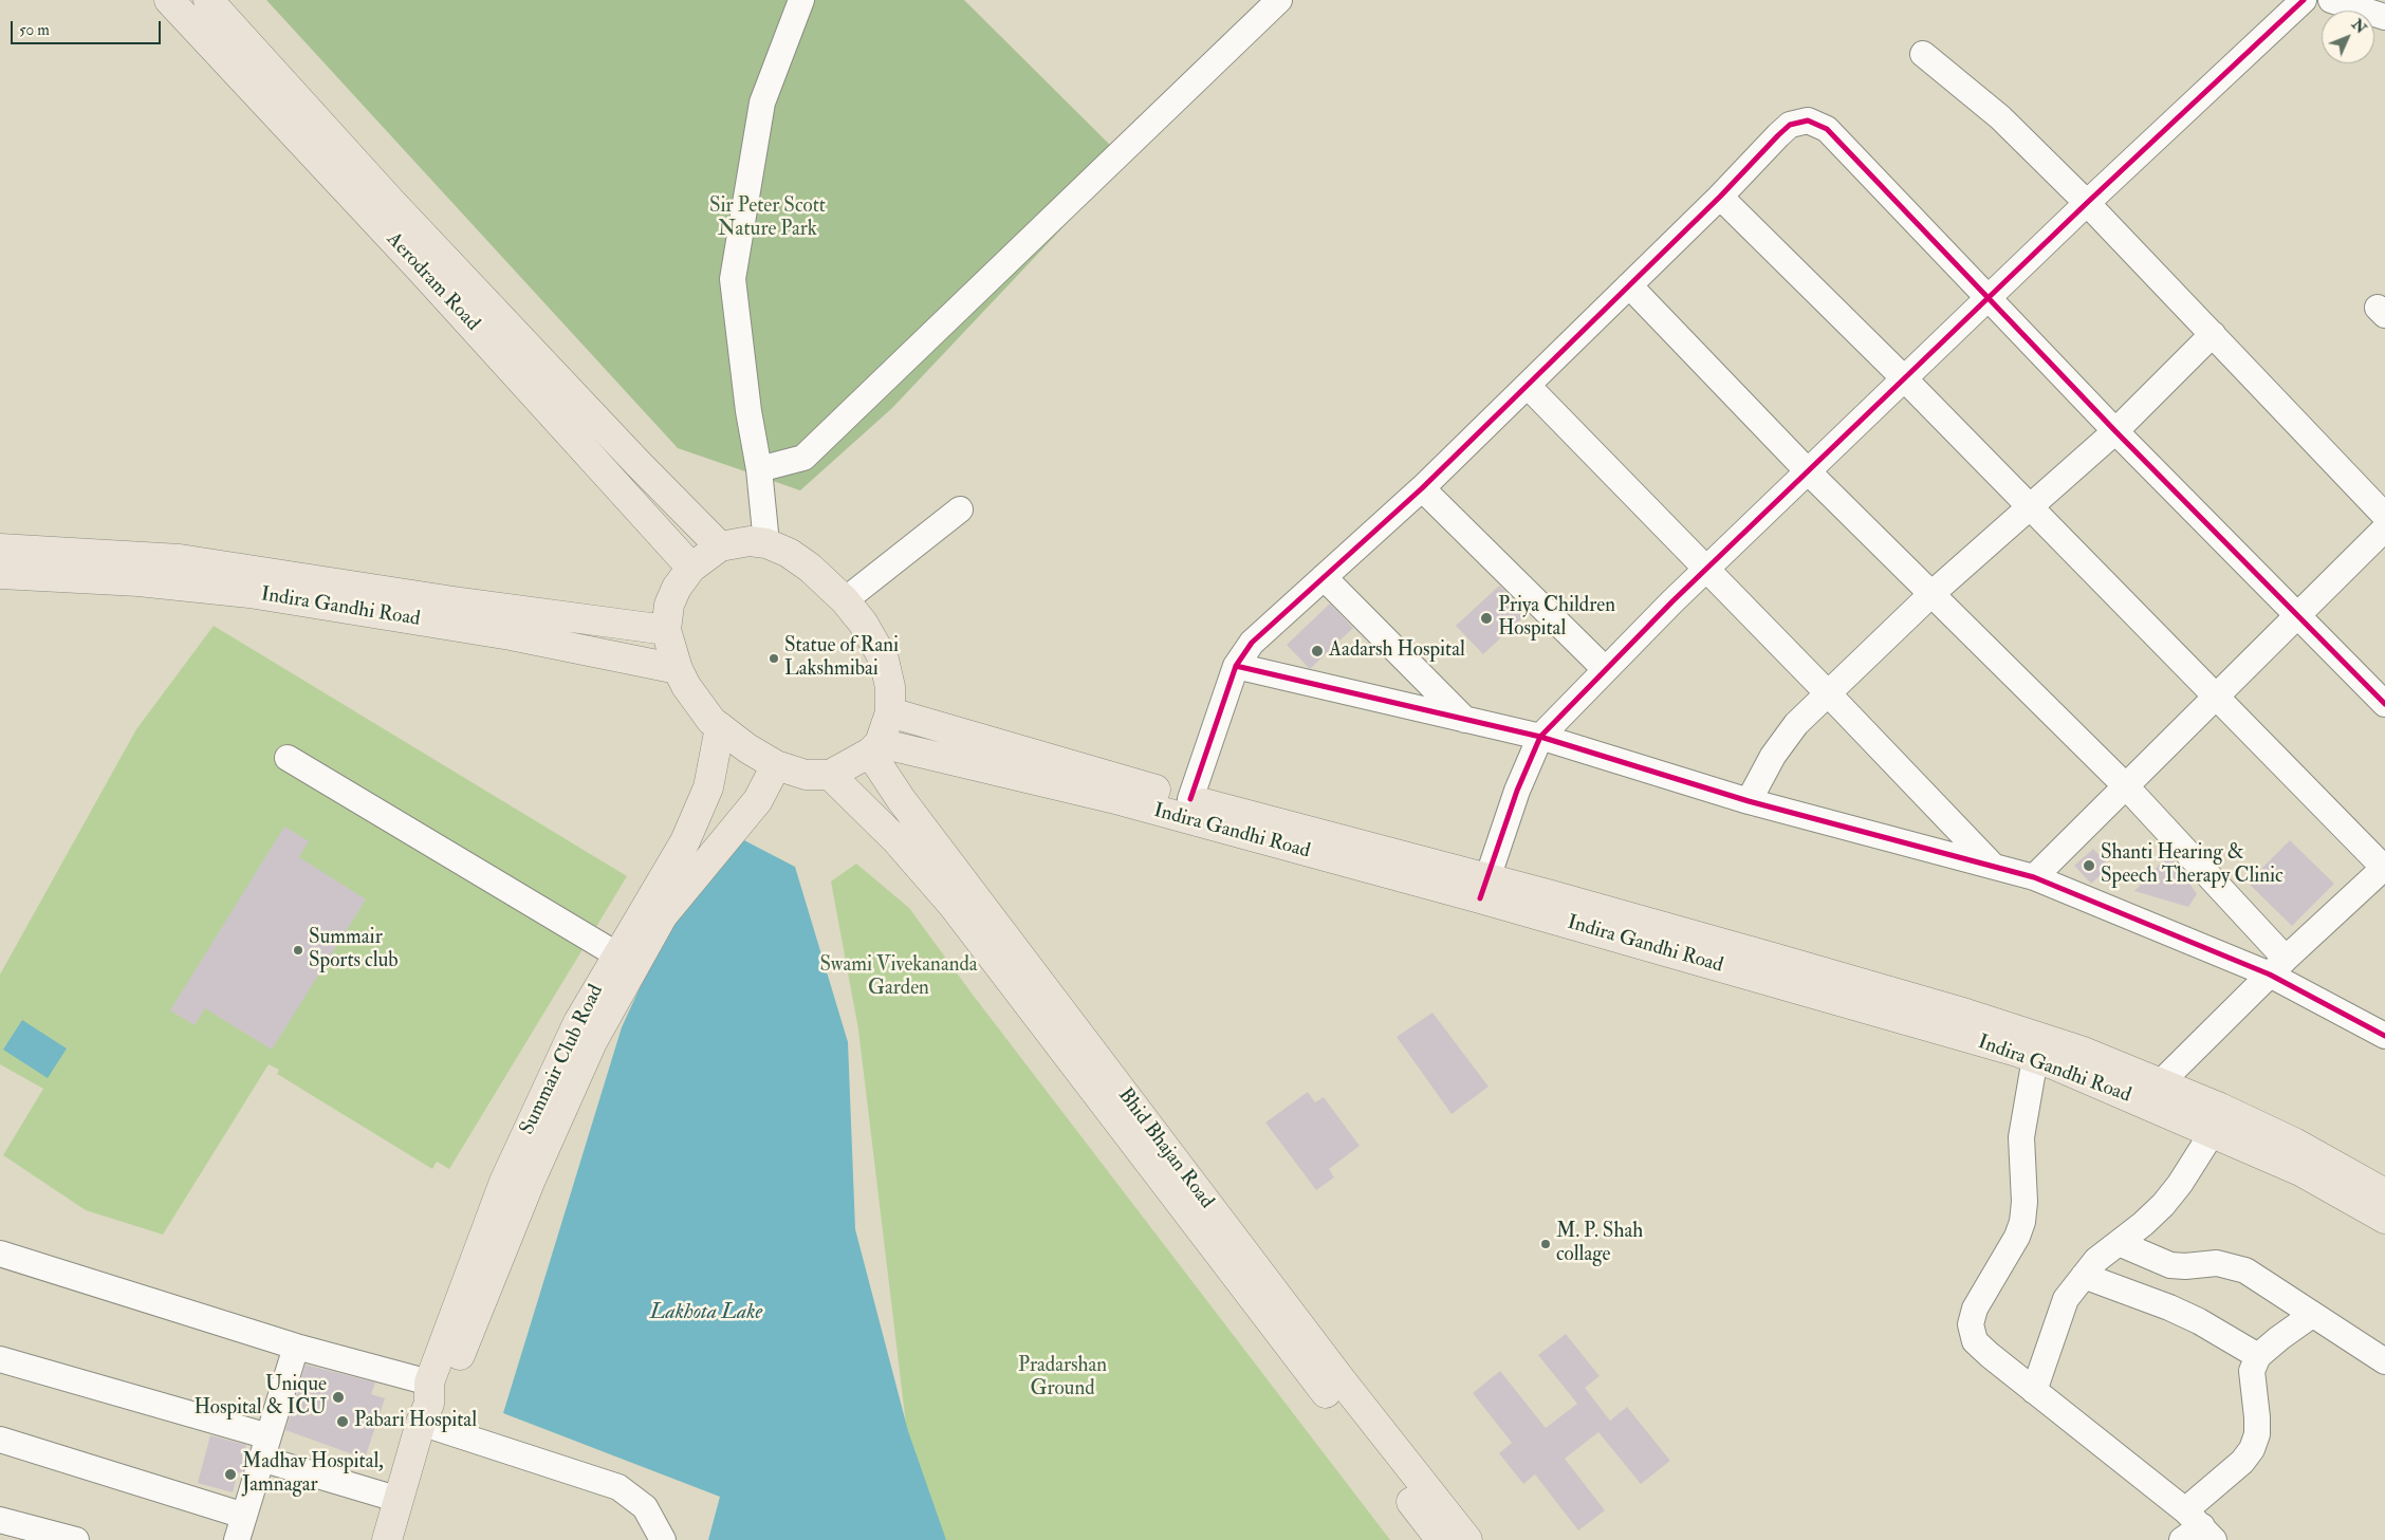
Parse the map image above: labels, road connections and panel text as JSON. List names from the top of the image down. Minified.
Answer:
{"streets":{"main road":["Aerodram Road","Indira Gandhi Road","Summair Club Road","Bhid Bhajan Road"]},"crossings":[["Indira Gandhi Road","Bhid Bhajan Road"]],"water":["Lakhota Lake"],"parks":["Sir Peter Scott Nature Park","Swami Vivekananda Garden","Pradarshan Ground"],"places":["Priya Children Hospital","Aadarsh Hospital","Statue of Rani Lakshmibai","Shanti Hearing & Speech Therapy Clinic","Summair Sports club","M. P. Shah collage","Unique Hospital & ICU","Pabari Hospital","Madhav Hospital, Jamnagar"],"scale_bar":"50 m","north":"top right"}
